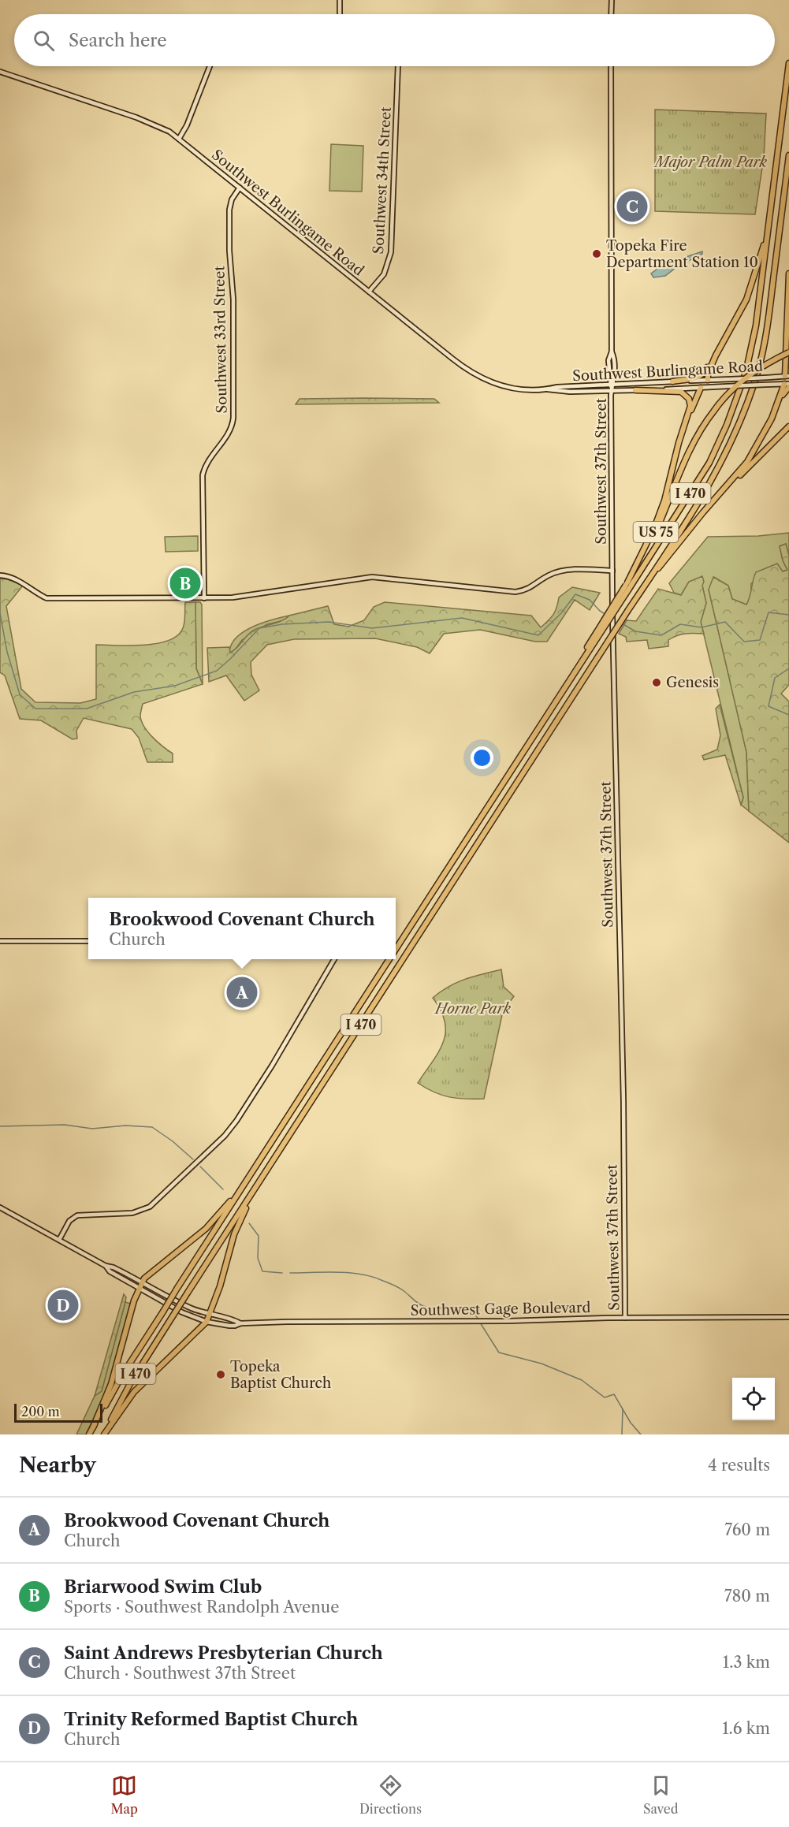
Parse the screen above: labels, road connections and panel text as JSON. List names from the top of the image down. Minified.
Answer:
{"streets":{"highway":["I 470","US 75"],"main road":["Southwest 34th Street","Southwest Burlingame Road","Southwest 33rd Street","Southwest 37th Street","Southwest Gage Boulevard"]},"crossings":[["Southwest 34th Street","Southwest Burlingame Road"],["Southwest Burlingame Road","Southwest 33rd Street"],["Southwest Burlingame Road","Southwest 37th Street"],["Southwest 37th Street","Southwest Gage Boulevard"],["I 470","US 75"]],"parks":["Major Palm Park","Horne Park"],"places":["Topeka Fire Department Station 10","Genesis","Topeka Baptist Church"],"scale_bar":"200 m","page":{"search":"Search here","pins":["C","B","A","D"],"popup":["Brookwood Covenant Church","Church"],"scale":"200 m","heading":["Nearby","4 results"],"list":[{"mark":"A","name":"Brookwood Covenant Church","note":"Church","value":"760 m"},{"mark":"B","name":"Briarwood Swim Club","note":"Sports · Southwest Randolph Avenue","value":"780 m"},{"mark":"C","name":"Saint Andrews Presbyterian Church","note":"Church · Southwest 37th Street","value":"1.3 km"},{"mark":"D","name":"Trinity Reformed Baptist Church","note":"Church","value":"1.6 km"}],"nav":["Map","Directions","Saved"]}}
